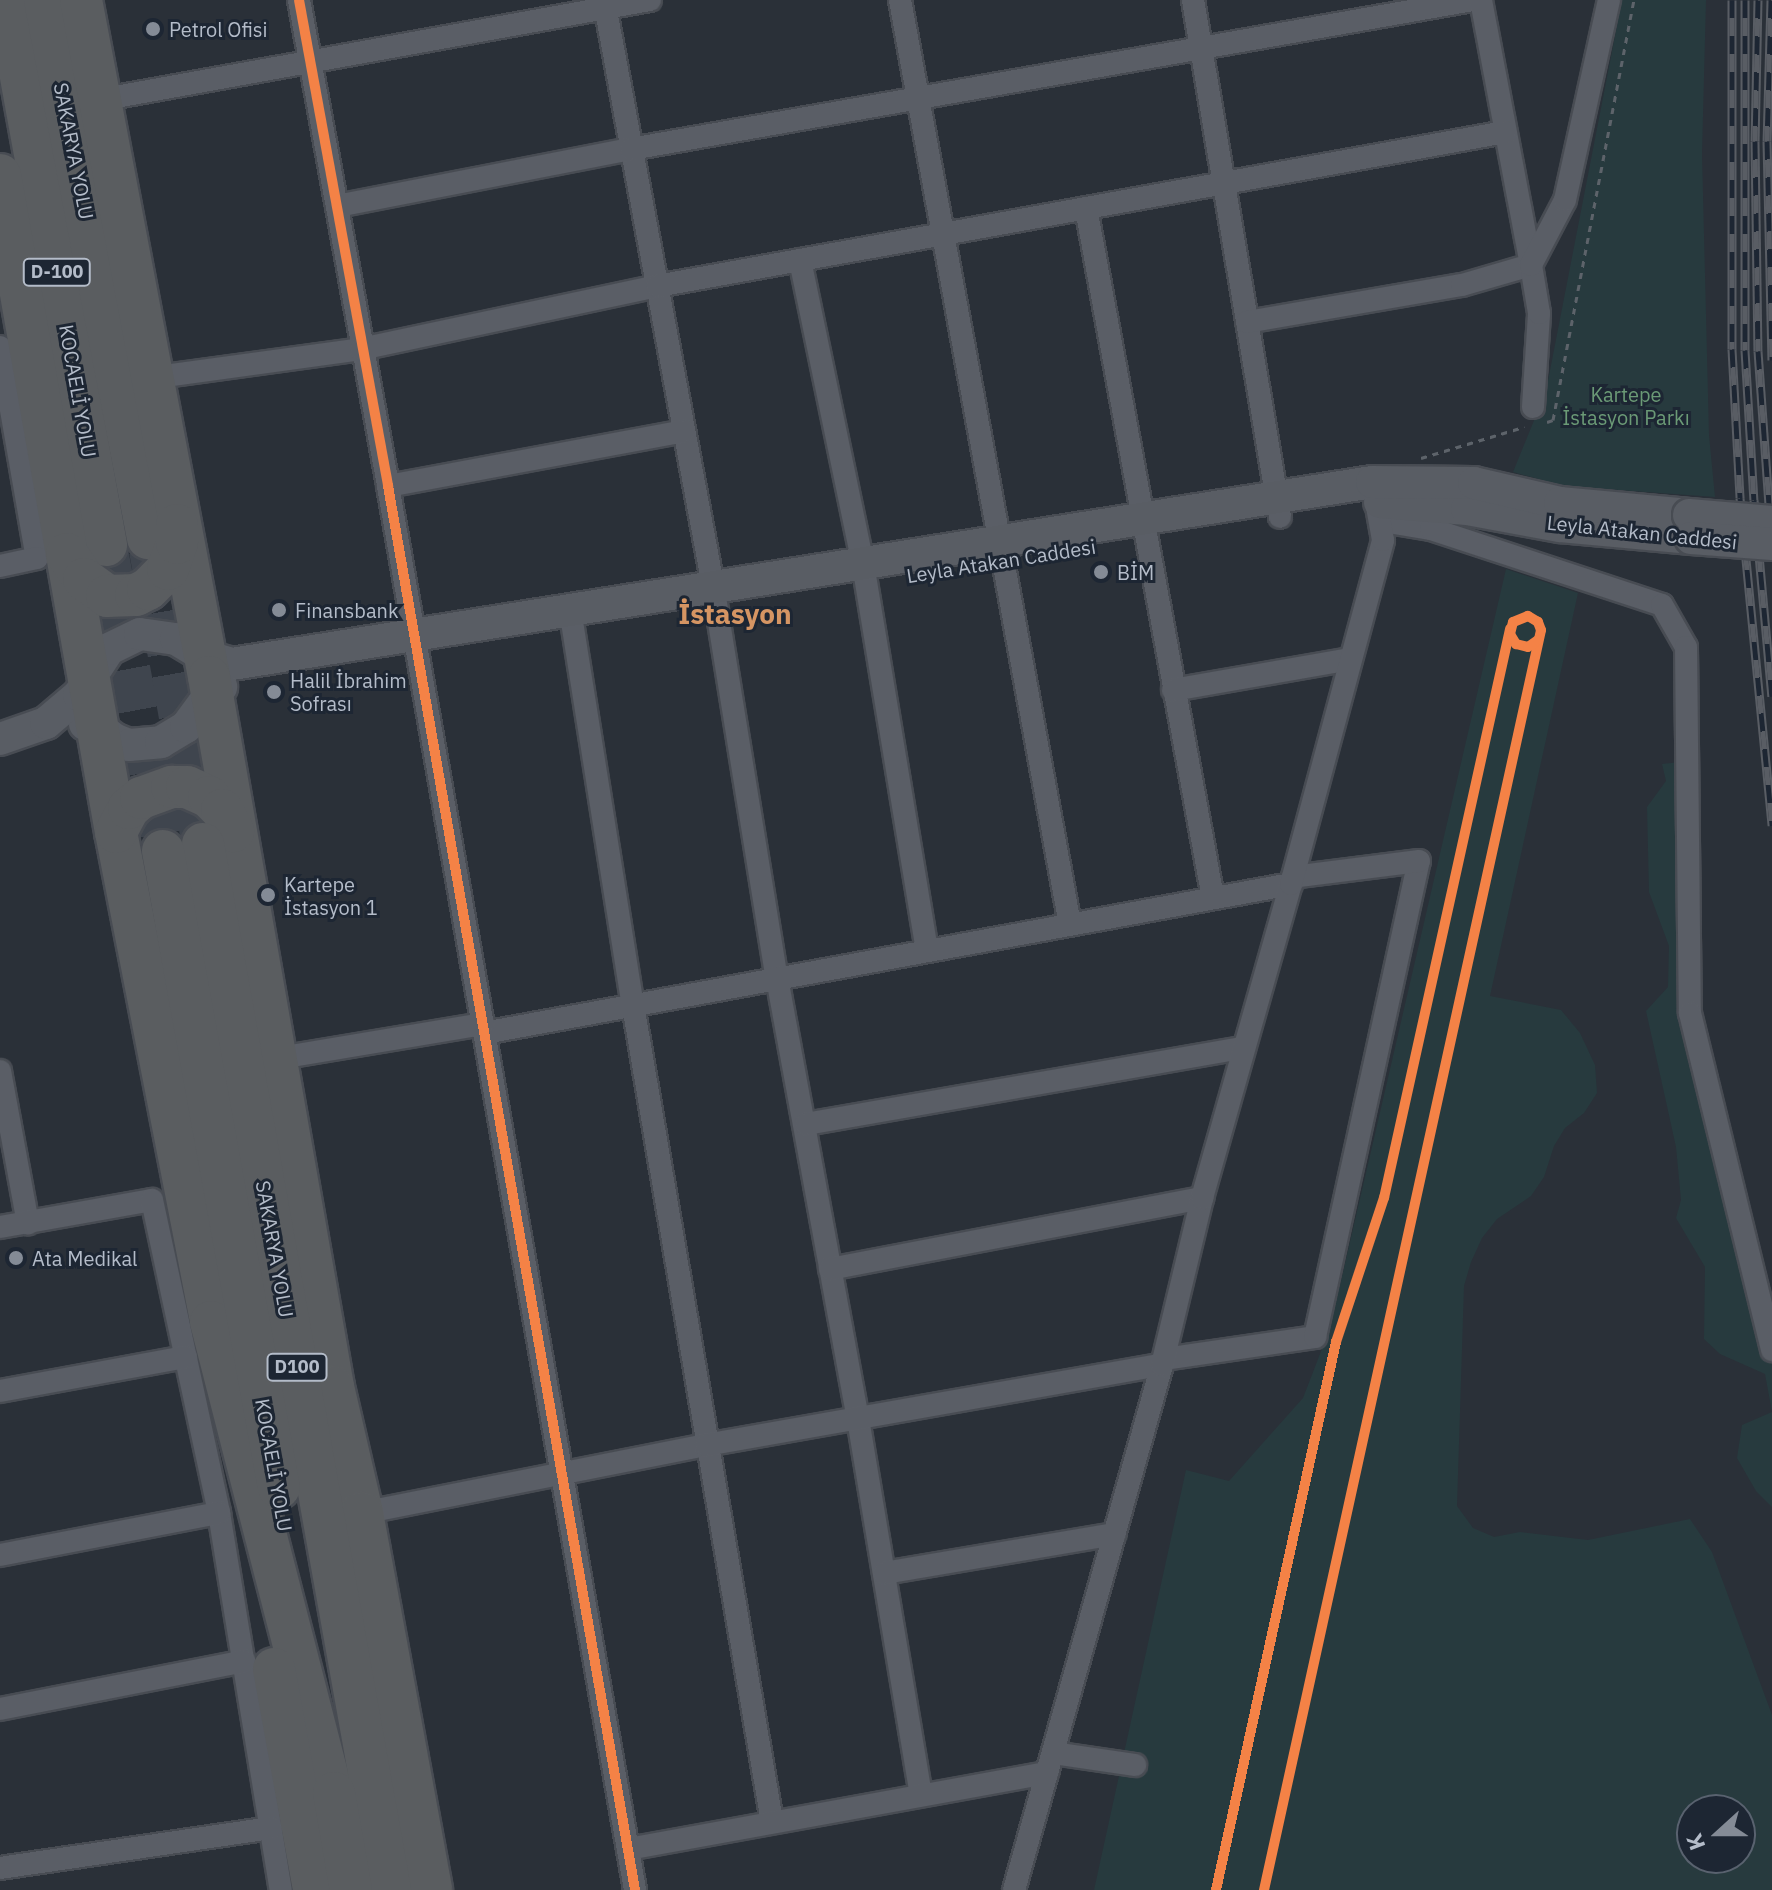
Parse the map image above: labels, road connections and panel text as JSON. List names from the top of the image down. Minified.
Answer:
{"streets":{"highway":["SAKARYA YOLU","D-100","KOCAELİ YOLU","D100"],"main road":["Leyla Atakan Caddesi"]},"crossings":[["SAKARYA YOLU","KOCAELİ YOLU"]],"districts":["İstasyon"],"parks":["Kartepe İstasyon Parkı"],"places":["Petrol Ofisi","BİM","Finansbank","Halil İbrahim Sofrası","Kartepe İstasyon 1","Ata Medikal"],"north":"left"}
